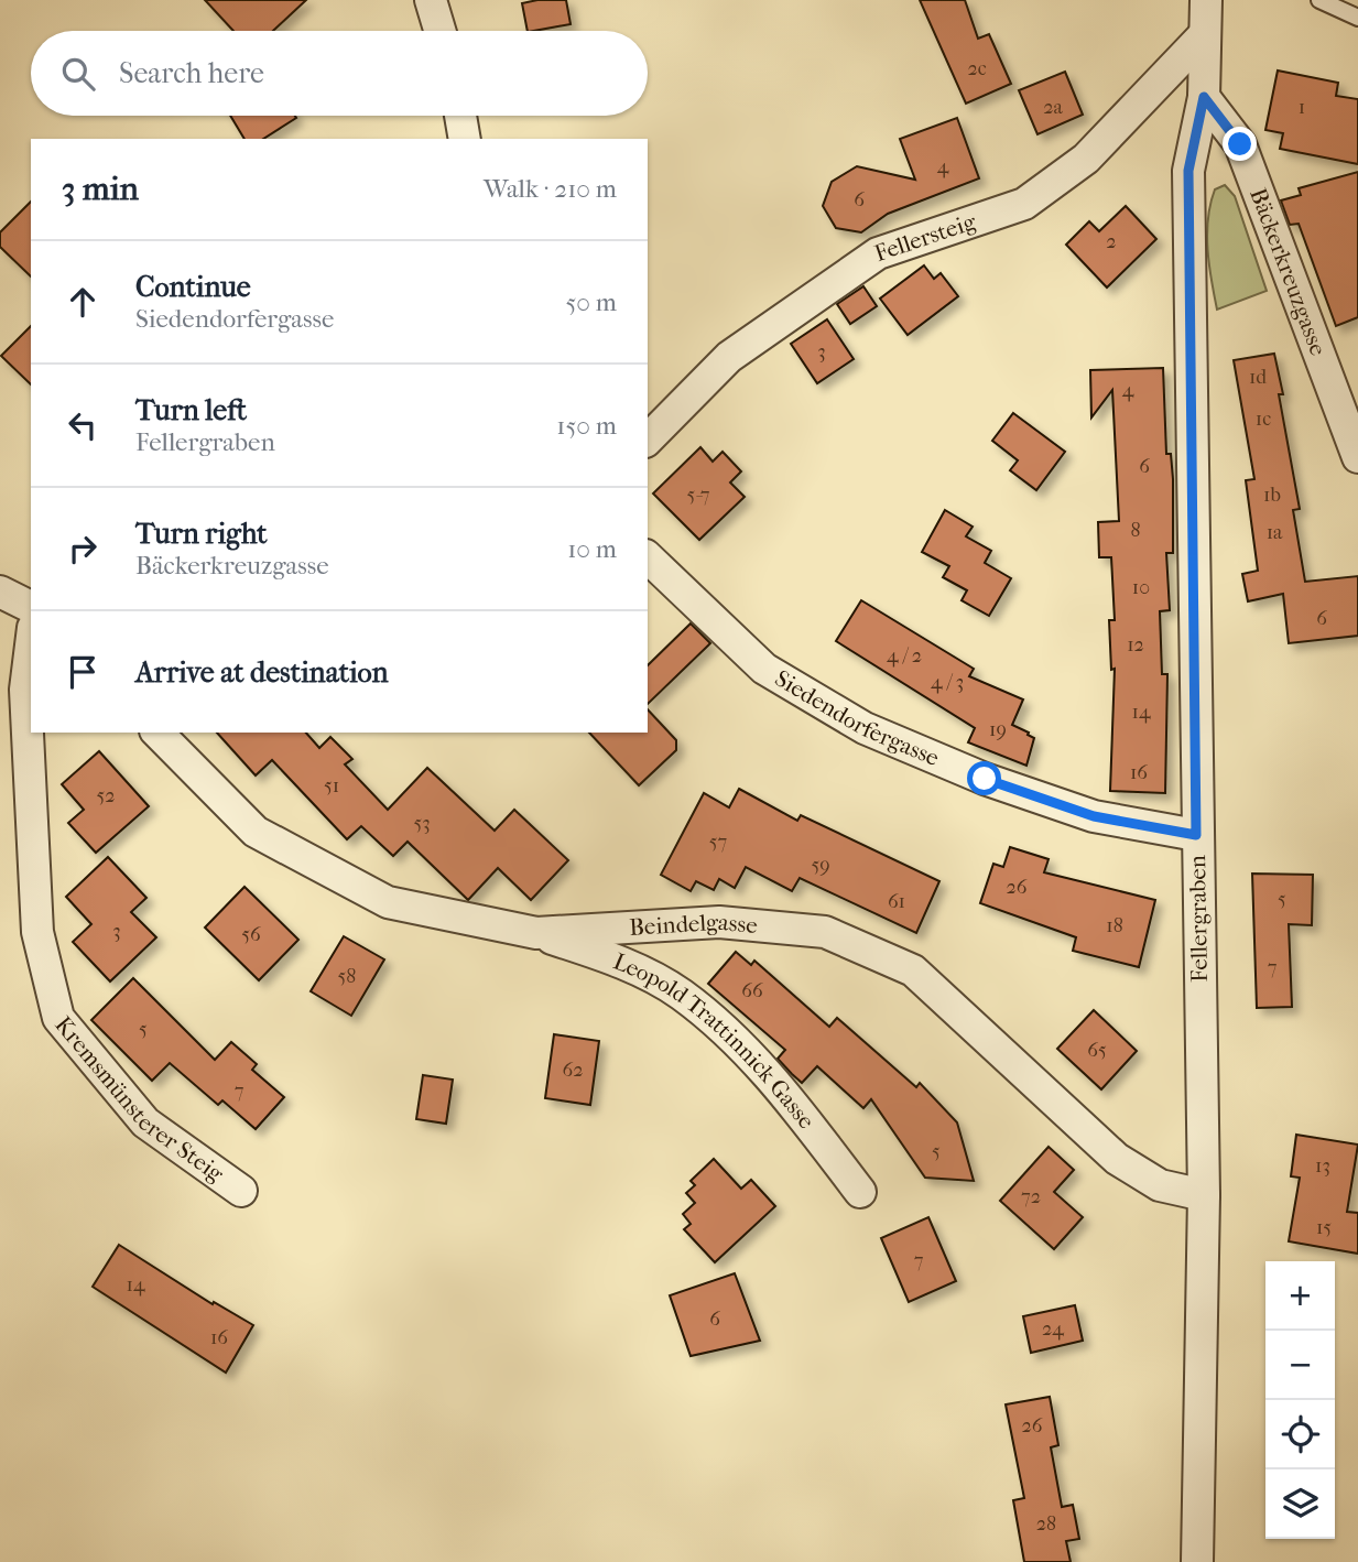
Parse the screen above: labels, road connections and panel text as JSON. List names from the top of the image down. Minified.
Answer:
{"streets":{"street":["Fellersteig","Bäckerkreuzgasse","Siedendorfergasse","Fellergraben","Beindelgasse","Leopold Trattinnick Gasse","Kremsmünsterer Steig"]},"crossings":[["Fellersteig","Fellergraben"],["Bäckerkreuzgasse","Fellergraben"],["Siedendorfergasse","Fellergraben"],["Fellergraben","Beindelgasse"],["Beindelgasse","Leopold Trattinnick Gasse"]],"house_numbers":["2c","2a","1","4","6","2","3","1d","4","1c","6","5-7","1b","8","1a","10","6","12","4 / 2","4 / 3","14","19","16","51","52","53","57","59","26","5","61","18","3","56","7","58","66","5","65","62","7","5","13","72","15","7","14","6","24","16","26","28"],"page":{"search":"Search here","heading":["3 min","Walk · 210 m"],"list":[["Continue","Siedendorfergasse","50 m"],["Turn left","Fellergraben","150 m"],["Turn right","Bäckerkreuzgasse","10 m"],"Arrive at destination"],"map_buttons":["+","−"]}}
